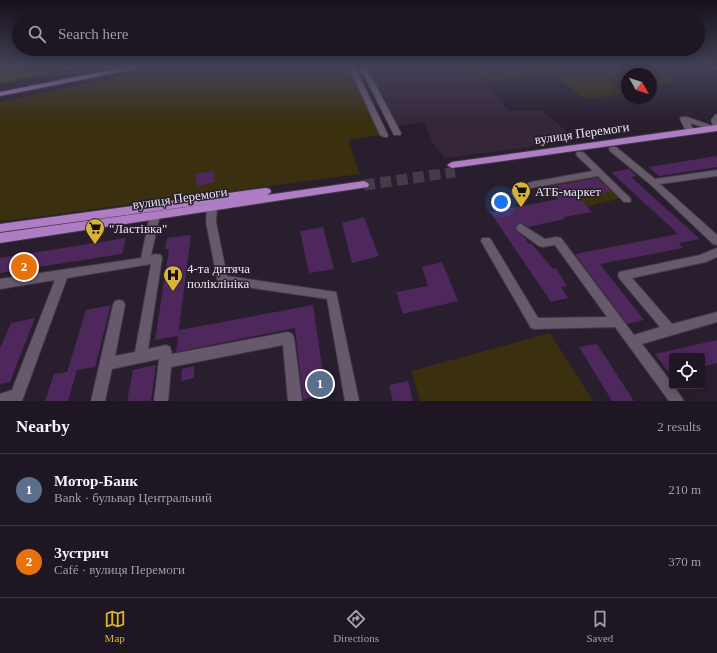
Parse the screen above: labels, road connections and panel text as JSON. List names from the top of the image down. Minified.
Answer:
{"streets":{"main road":["вулиця Перемоги"]},"places":{"supermarket":["АТБ-маркет","\"Ластівка\""],"hospital":["4-та дитяча поліклініка"]},"north":"bottom right","page":{"search":"Search here","pins":["2","1"],"heading":["Nearby","2 results"],"list":[{"mark":"1","name":"Мотор-Банк","note":"Bank · бульвар Центральний","value":"210 m"},{"mark":"2","name":"Зустрич","note":"Café · вулиця Перемоги","value":"370 m"}],"nav":["Map","Directions","Saved"]}}
